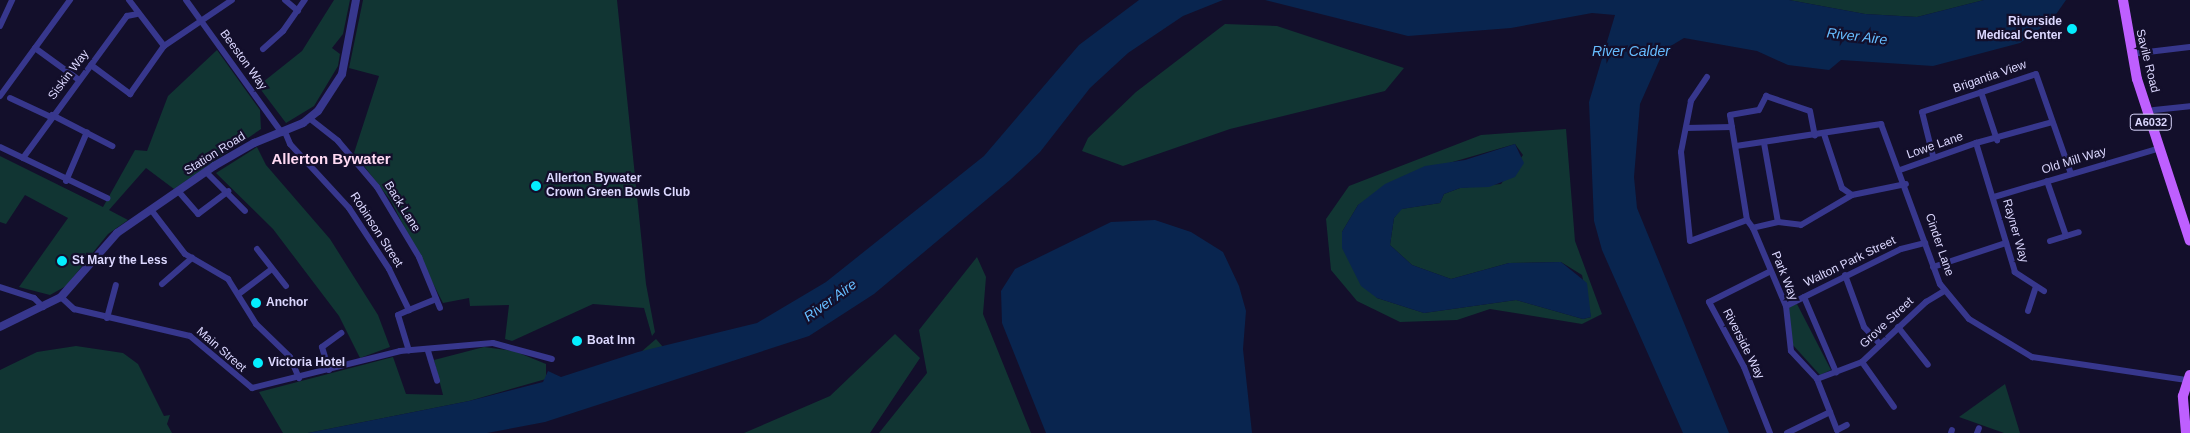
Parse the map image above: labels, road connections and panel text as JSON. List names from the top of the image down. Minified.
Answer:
{"streets":{"main road":["Savile Road","A6032"],"street":["Beeston Way","Siskin Way","Brigantia View","Lowe Lane","Station Road","Old Mill Way","Back Lane","Robinson Street","Rayner Way","Cinder Lane","Walton Park Street","Park Way","Grove Street","Riverside Way","Main Street"]},"crossings":[["Beeston Way","Station Road"],["Beeston Way","Robinson Street"],["Savile Road","Old Mill Way"],["Brigantia View","Lowe Lane"],["Brigantia View","Old Mill Way"],["Lowe Lane","Old Mill Way"],["Lowe Lane","Rayner Way"],["Lowe Lane","Cinder Lane"],["Station Road","Back Lane"],["Station Road","Robinson Street"],["Station Road","Main Street"],["Old Mill Way","Rayner Way"],["Cinder Lane","Walton Park Street"],["Cinder Lane","Grove Street"],["Walton Park Street","Park Way"],["Park Way","Grove Street"],["Park Way","Riverside Way"]],"districts":["Allerton Bywater"],"water":["River Aire","River Calder"],"places":["Riverside Medical Center","Allerton Bywater Crown Green Bowls Club","St Mary the Less","Anchor","Boat Inn","Victoria Hotel"]}
